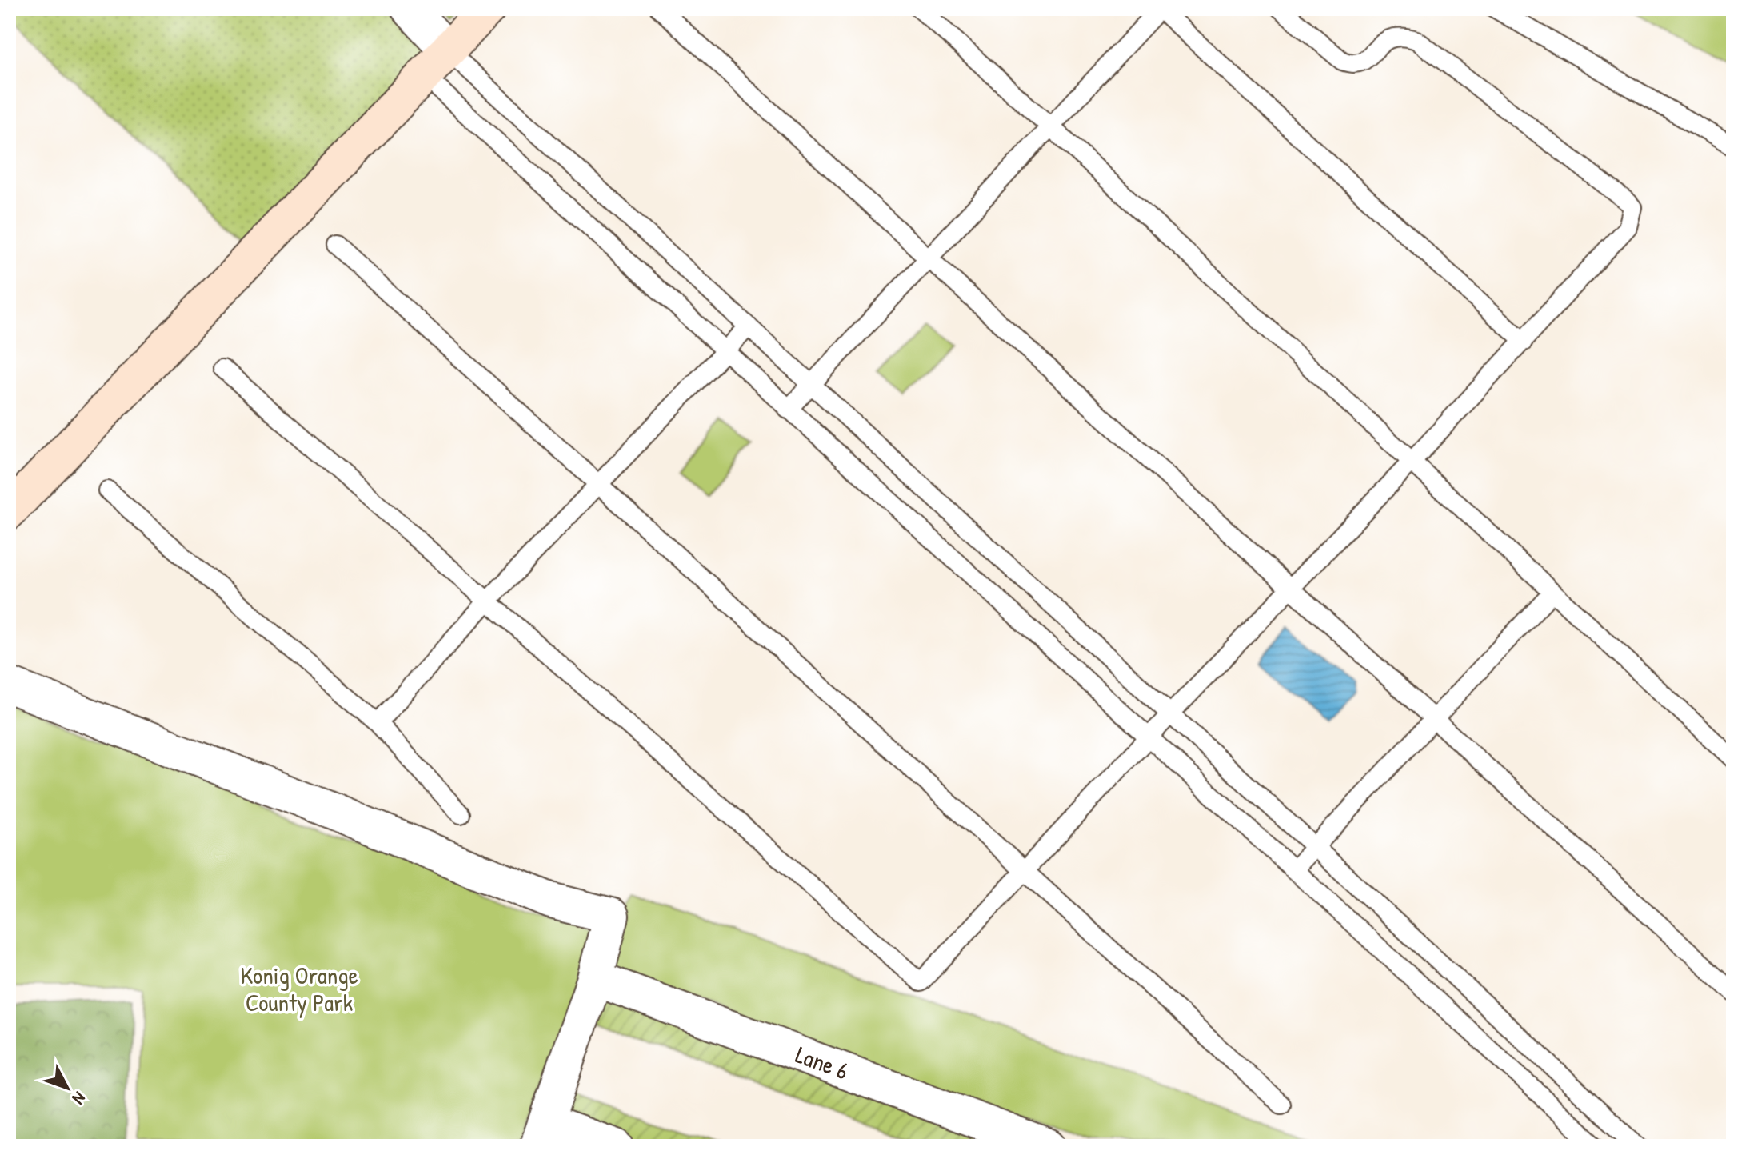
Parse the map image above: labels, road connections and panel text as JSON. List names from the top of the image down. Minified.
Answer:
{"streets":{"street":["Lane 6"]},"parks":["Konig Orange County Park"],"north":"bottom right"}
